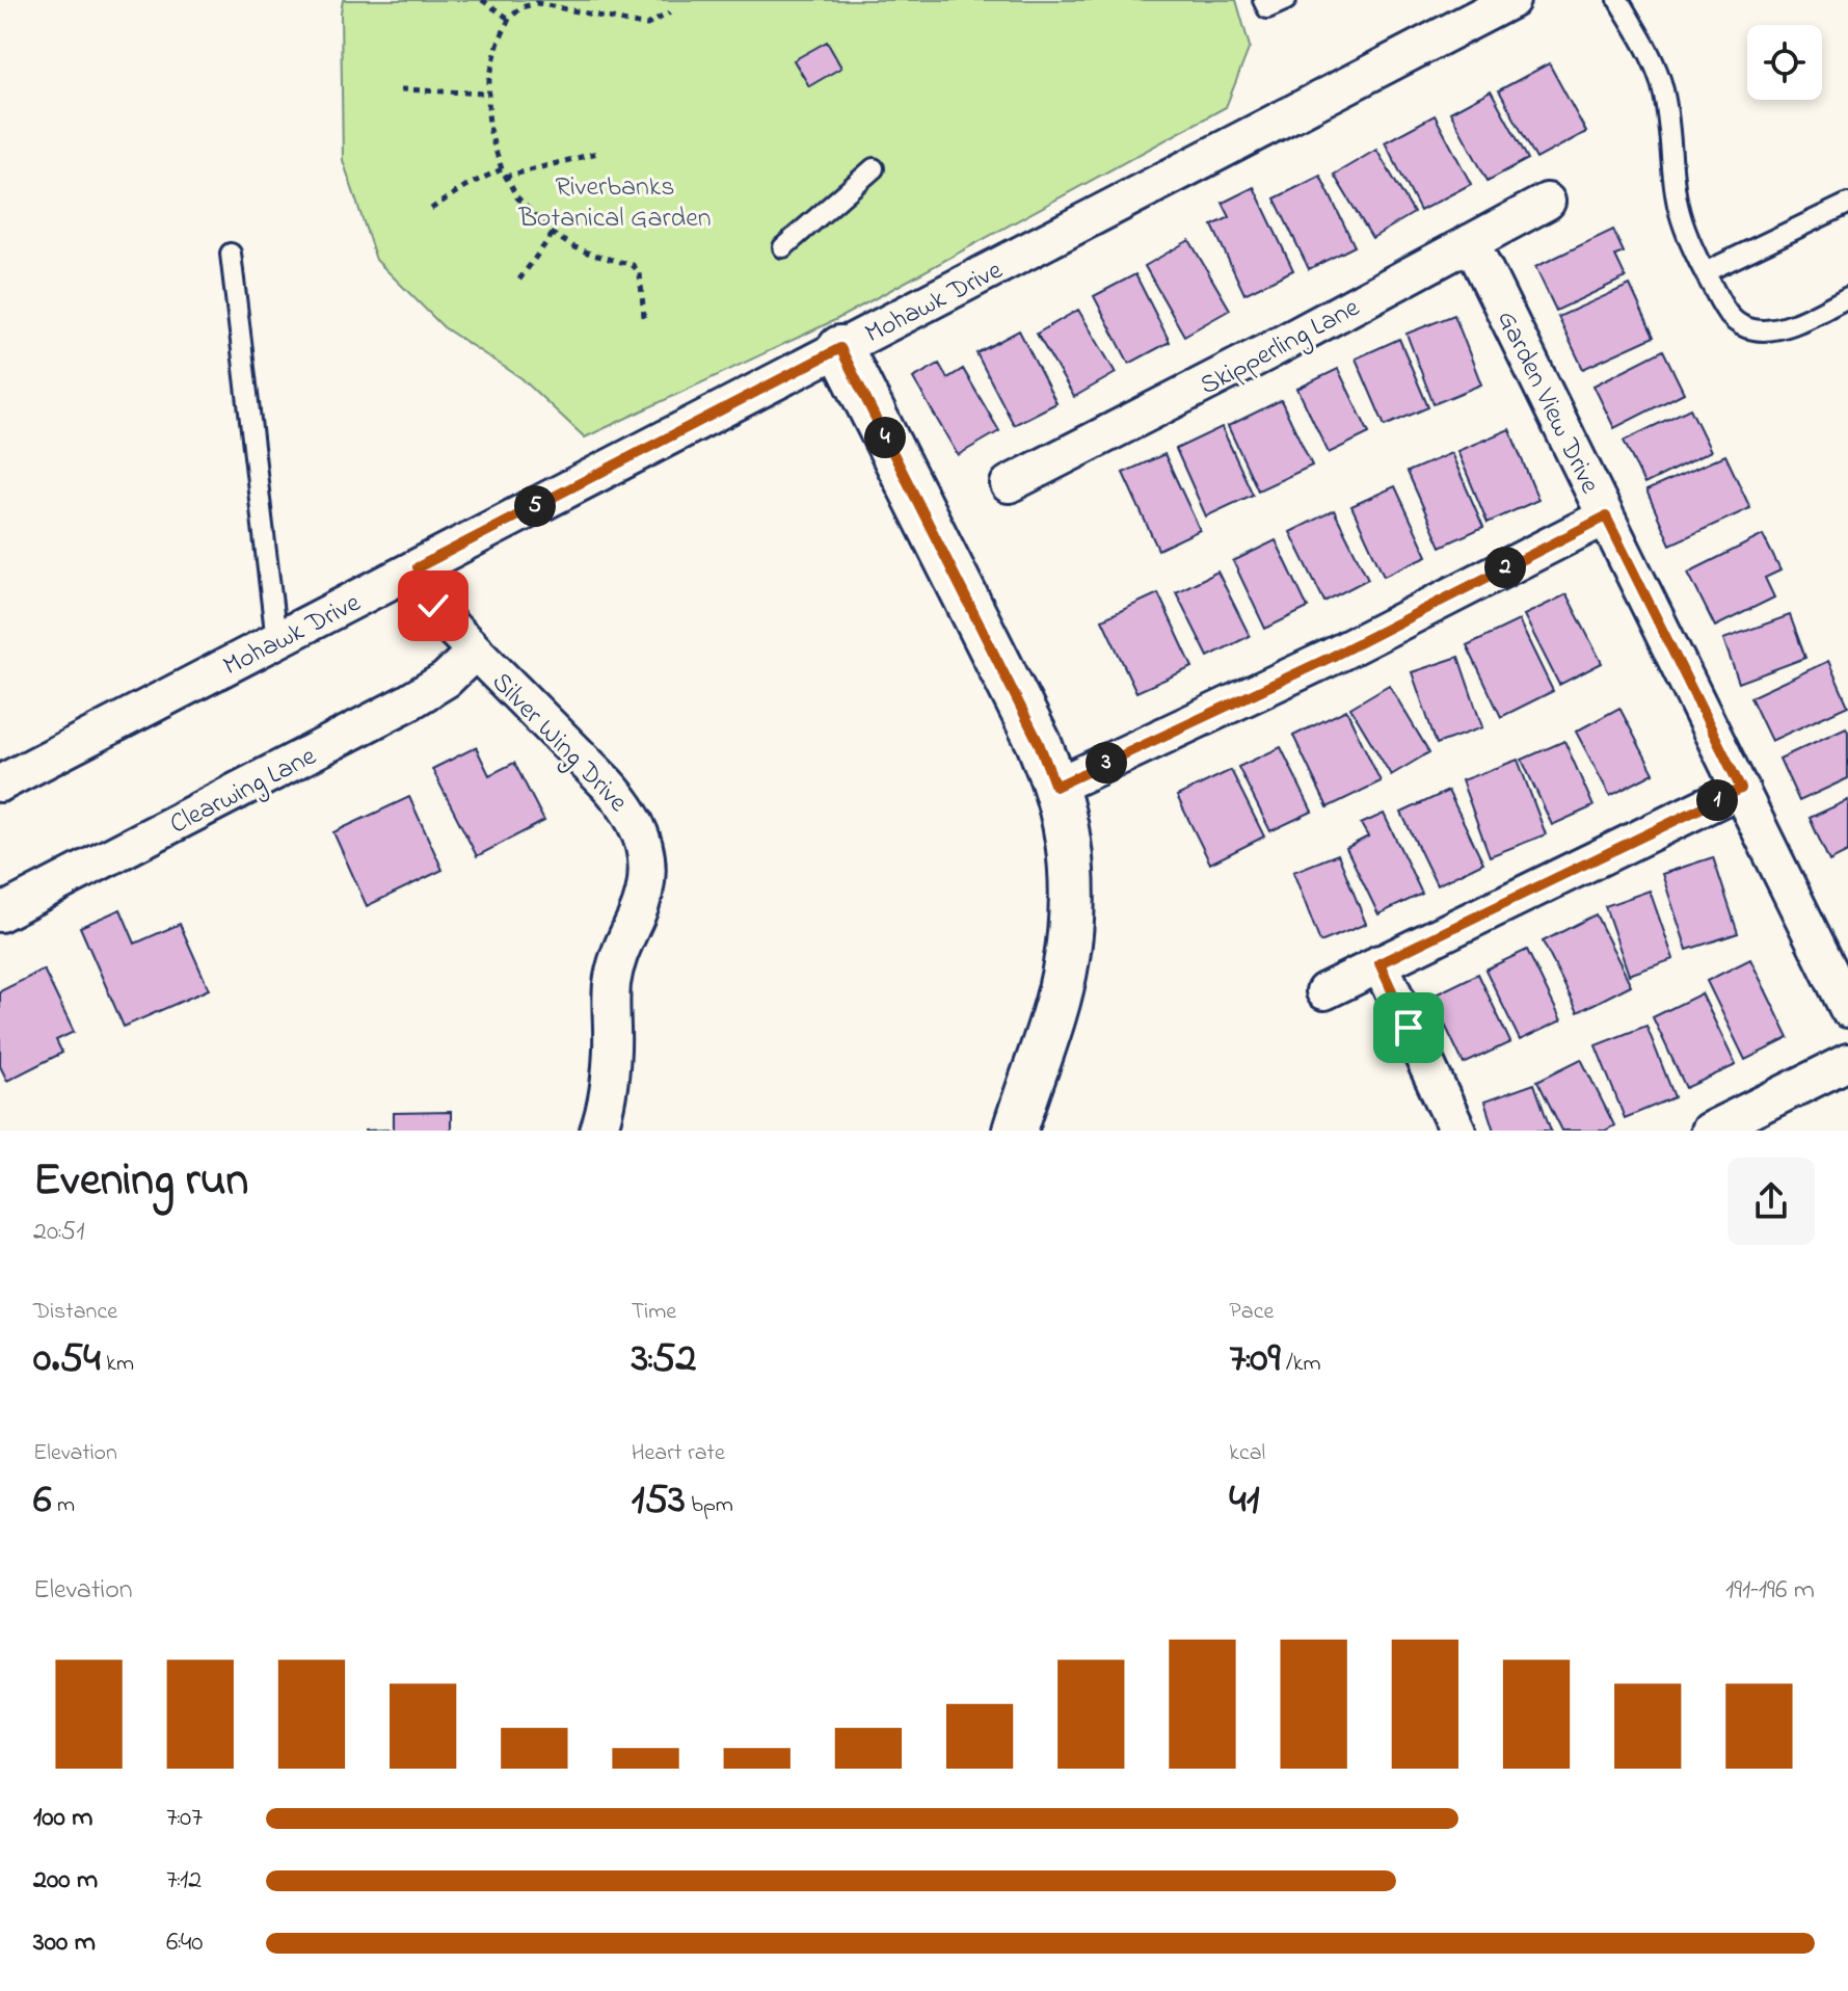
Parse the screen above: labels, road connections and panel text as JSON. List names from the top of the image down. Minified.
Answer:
{"streets":{"street":["Mohawk Drive","Skipperling Lane","Garden View Drive","Silver Wing Drive","Clearwing Lane"]},"crossings":[["Mohawk Drive","Silver Wing Drive"],["Skipperling Lane","Garden View Drive"],["Silver Wing Drive","Clearwing Lane"]],"parks":["Riverbanks Botanical Garden"],"page":{"pins":["4","5","2","3","1"],"heading":["Evening run","20:51"],"stats":[["Distance","0.54 km"],["Time","3:52"],["Pace","7:09 /km"],["Elevation","6 m"],["Heart rate","153 bpm"],["kcal","41"]],"chart":["Elevation","191–196 m"],"list":[{"name":"100 m","note":"7:07"},{"name":"200 m","note":"7:12"},{"name":"300 m","note":"6:40"}]}}
